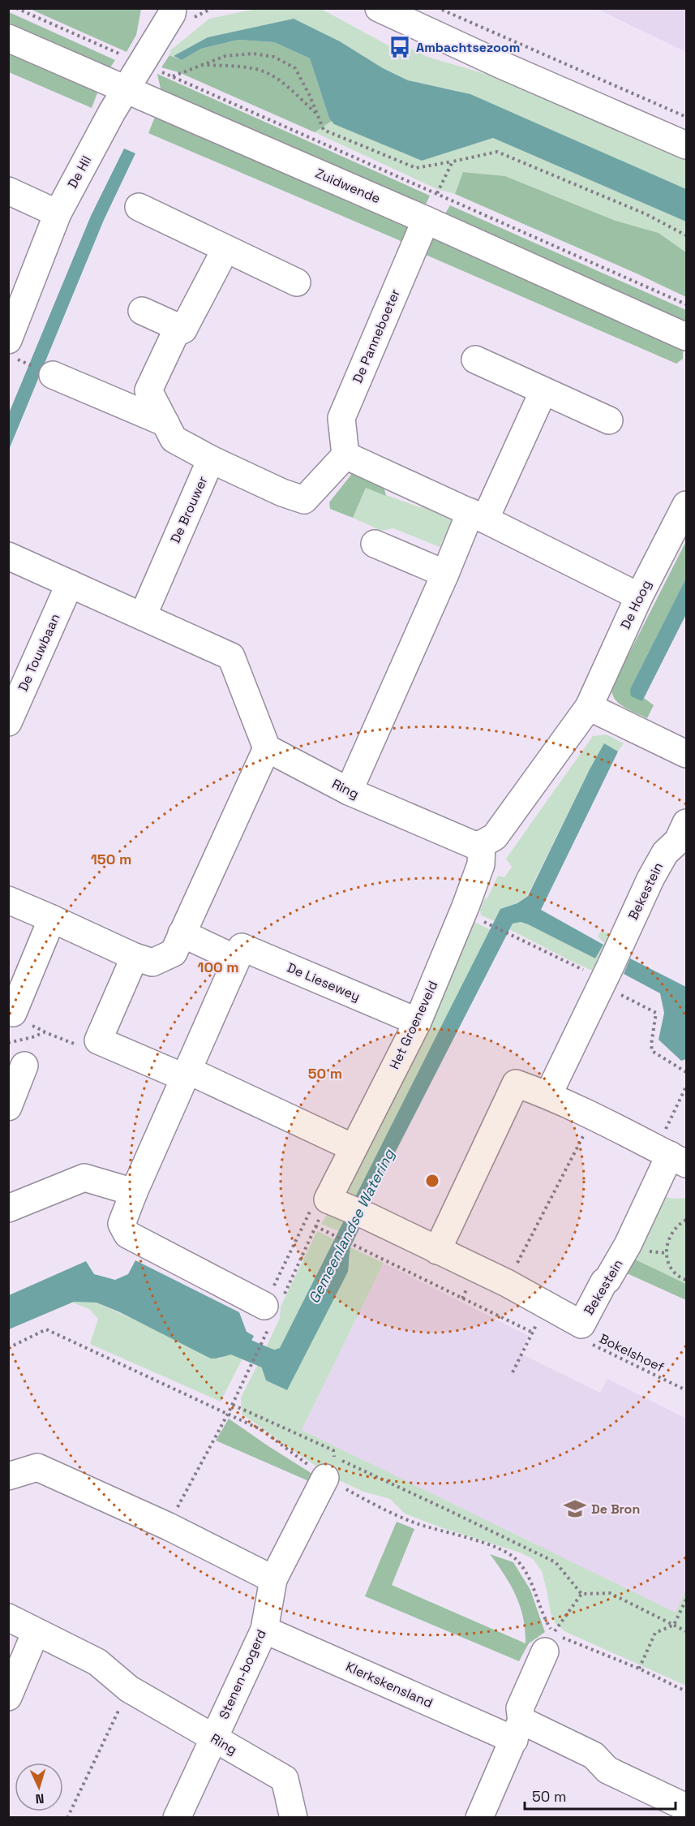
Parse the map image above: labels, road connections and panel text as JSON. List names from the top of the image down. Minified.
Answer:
{"streets":{"street":["De Hil","Zuidwende","De Panneboeter","De Brouwer","De Hoog","De Touwbaan","Ring","Bekestein","De Liesewey","Het Groeneveld","Stenen-bogerd","Klerkskensland"],"path":["Bokelshoef"]},"crossings":[["De Hil","Zuidwende"],["Zuidwende","De Panneboeter"],["Ring","Het Groeneveld"],["Ring","Stenen-bogerd"],["Bekestein","Het Groeneveld"],["Bekestein","Bokelshoef"],["De Liesewey","Het Groeneveld"],["Stenen-bogerd","Klerkskensland"]],"water":["Gemeenlandse Watering"],"places":{"bus stop":["Ambachtsezoom"],"school or university":["De Bron"]},"scale_bar":"50 m","north":"bottom","rings":["150 m","100 m","50 m"]}
